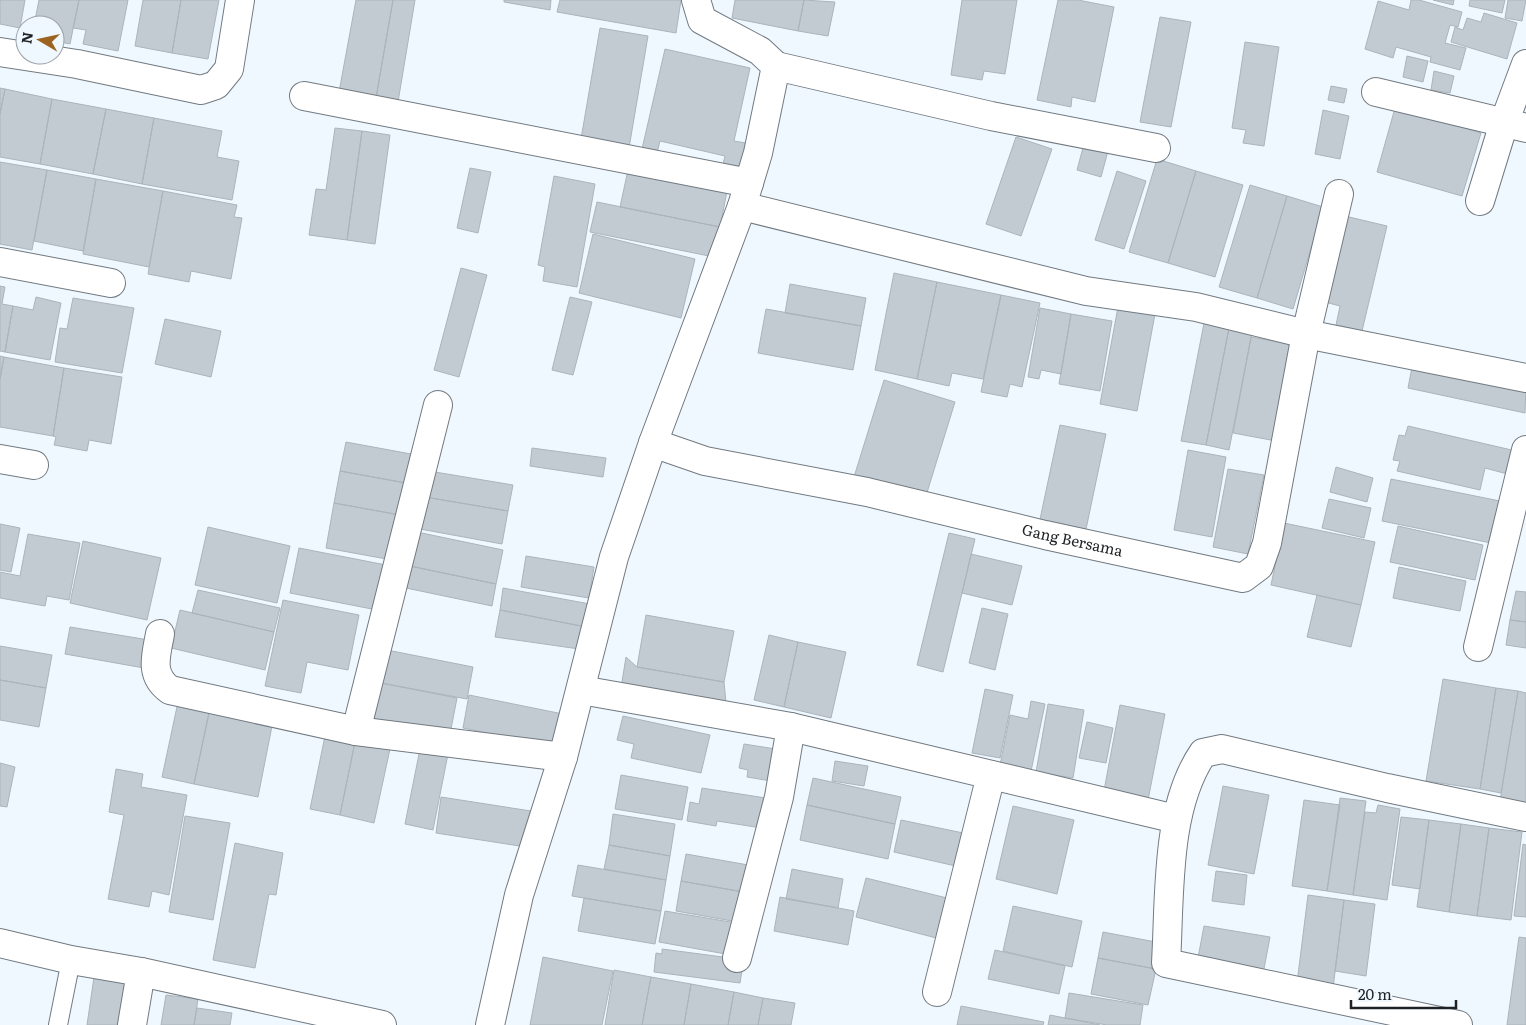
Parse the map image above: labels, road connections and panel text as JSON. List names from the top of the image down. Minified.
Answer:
{"streets":{"street":["Gang Bersama"]},"scale_bar":"20 m","north":"left"}
